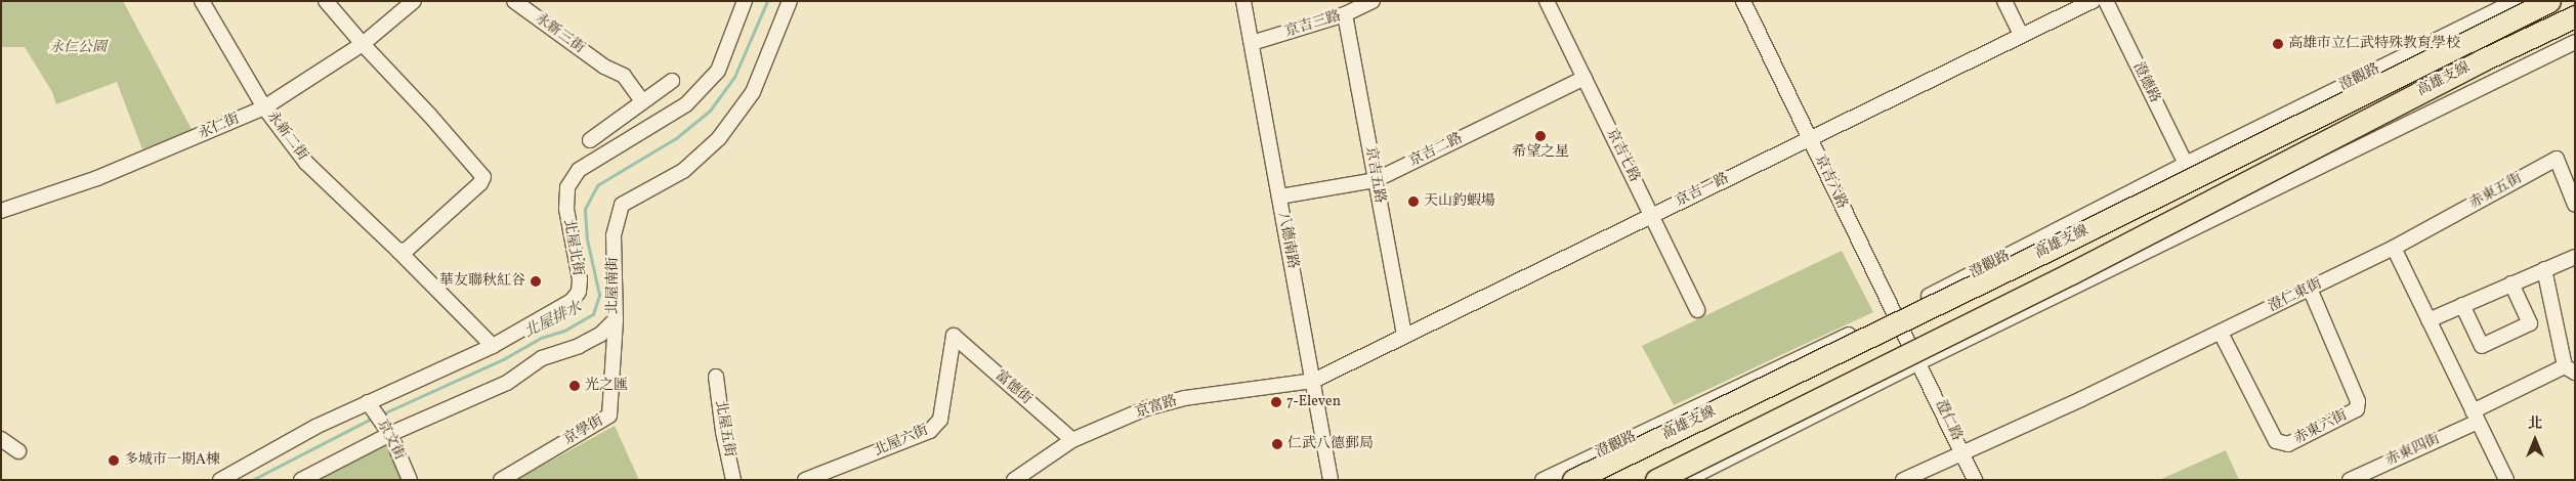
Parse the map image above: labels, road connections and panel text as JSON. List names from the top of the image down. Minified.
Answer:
{"streets":{"highway":["高雄支線"],"street":["京吉三路","永新三街","澄觀路","澄德路","永仁街","永新二街","京吉二路","京吉七路","京吉五路","京吉六路","京吉一路","赤東五街","八德南路","北屋北街","北屋南街","澄仁東街","富德街","京富路","澄仁路","赤東六街","北屋五街","京學街","京文街","北屋六街","赤東四街"]},"crossings":[["京吉三路","京吉五路"],["京吉三路","八德南路"],["澄觀路","澄德路"],["澄觀路","京吉六路"],["永仁街","永新二街"],["永新二街","北屋北街"],["京吉二路","京吉七路"],["京吉二路","京吉五路"],["京吉二路","八德南路"],["京吉七路","京吉一路"],["京吉五路","京吉一路"],["京吉六路","京吉一路"],["京吉六路","澄仁路"],["京吉一路","八德南路"],["京吉一路","京富路"],["赤東五街","澄仁東街"],["八德南路","京富路"],["北屋北街","京文街"],["北屋南街","京學街"],["北屋南街","京文街"],["澄仁東街","澄仁路"],["澄仁東街","赤東六街"],["富德街","京富路"],["富德街","北屋六街"]],"water":["北屋排水"],"parks":["永仁公園"],"places":["高雄市立仁武特殊教育學校","希望之星","天山釣蝦場","華友聯秋紅谷","光之匯","7-Eleven","仁武八德郵局","多城市一期A棟"],"north":"top"}
